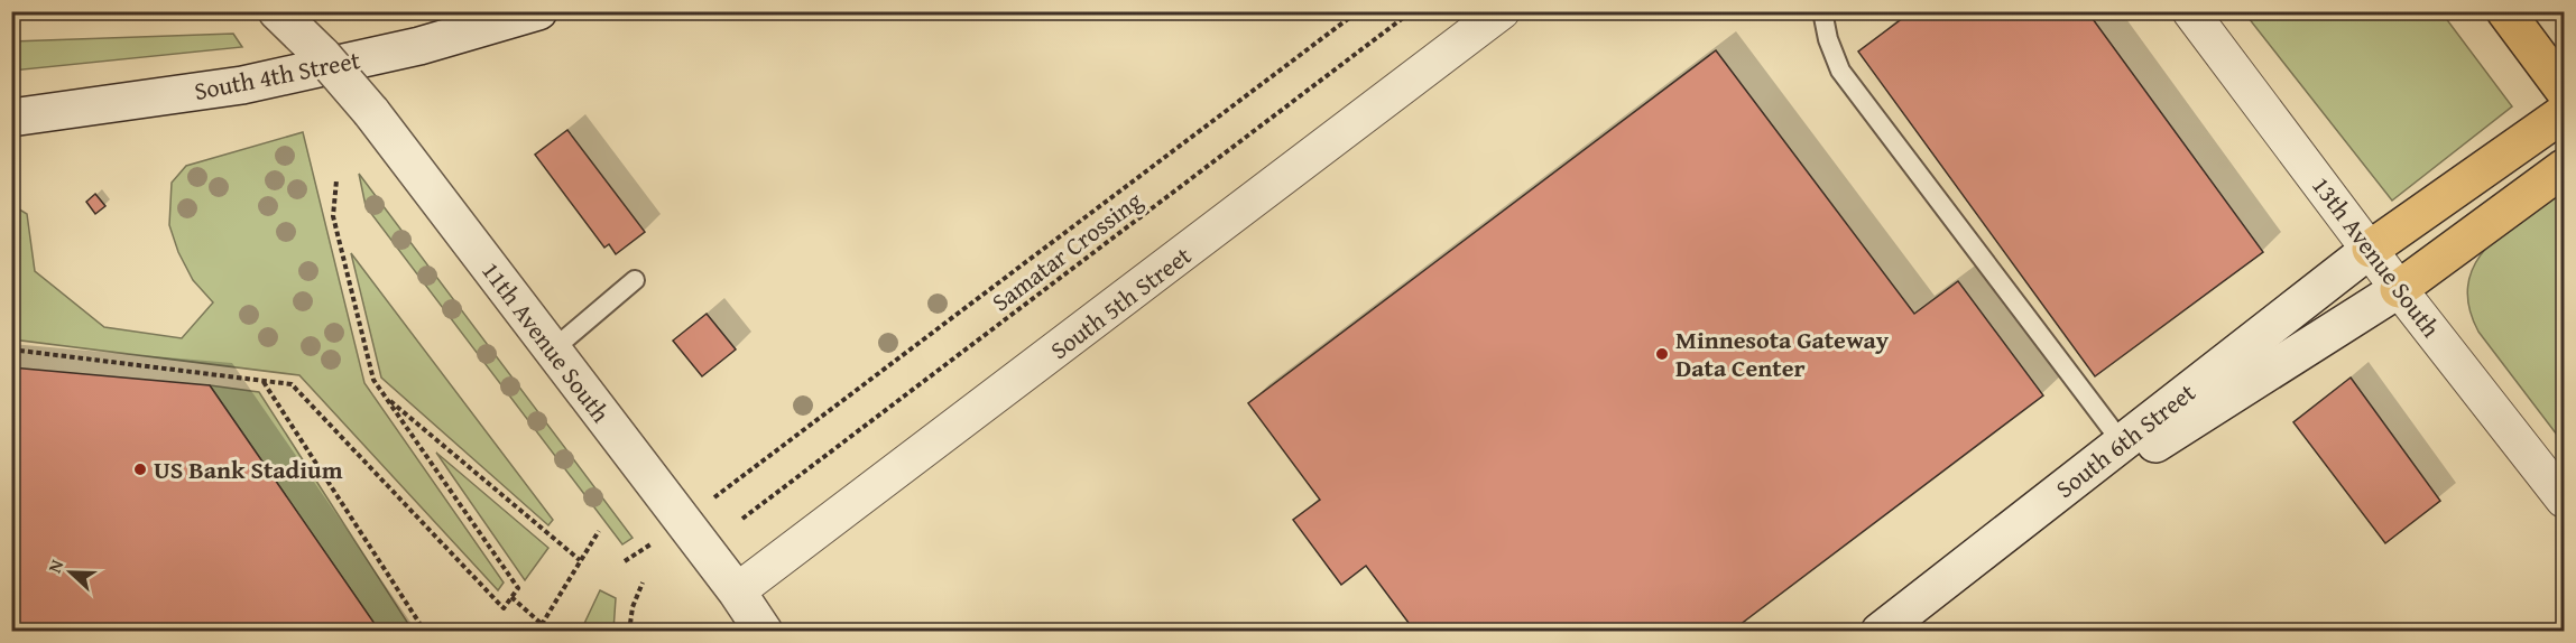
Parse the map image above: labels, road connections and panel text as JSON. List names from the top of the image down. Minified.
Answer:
{"streets":{"main road":["South 4th Street","11th Avenue South","South 6th Street"],"street":["13th Avenue South","South 5th Street"],"path":["Samatar Crossing"]},"crossings":[["13th Avenue South","South 6th Street"],["South 5th Street","11th Avenue South"]],"places":["Minnesota Gateway Data Center","US Bank Stadium"],"north":"left"}
